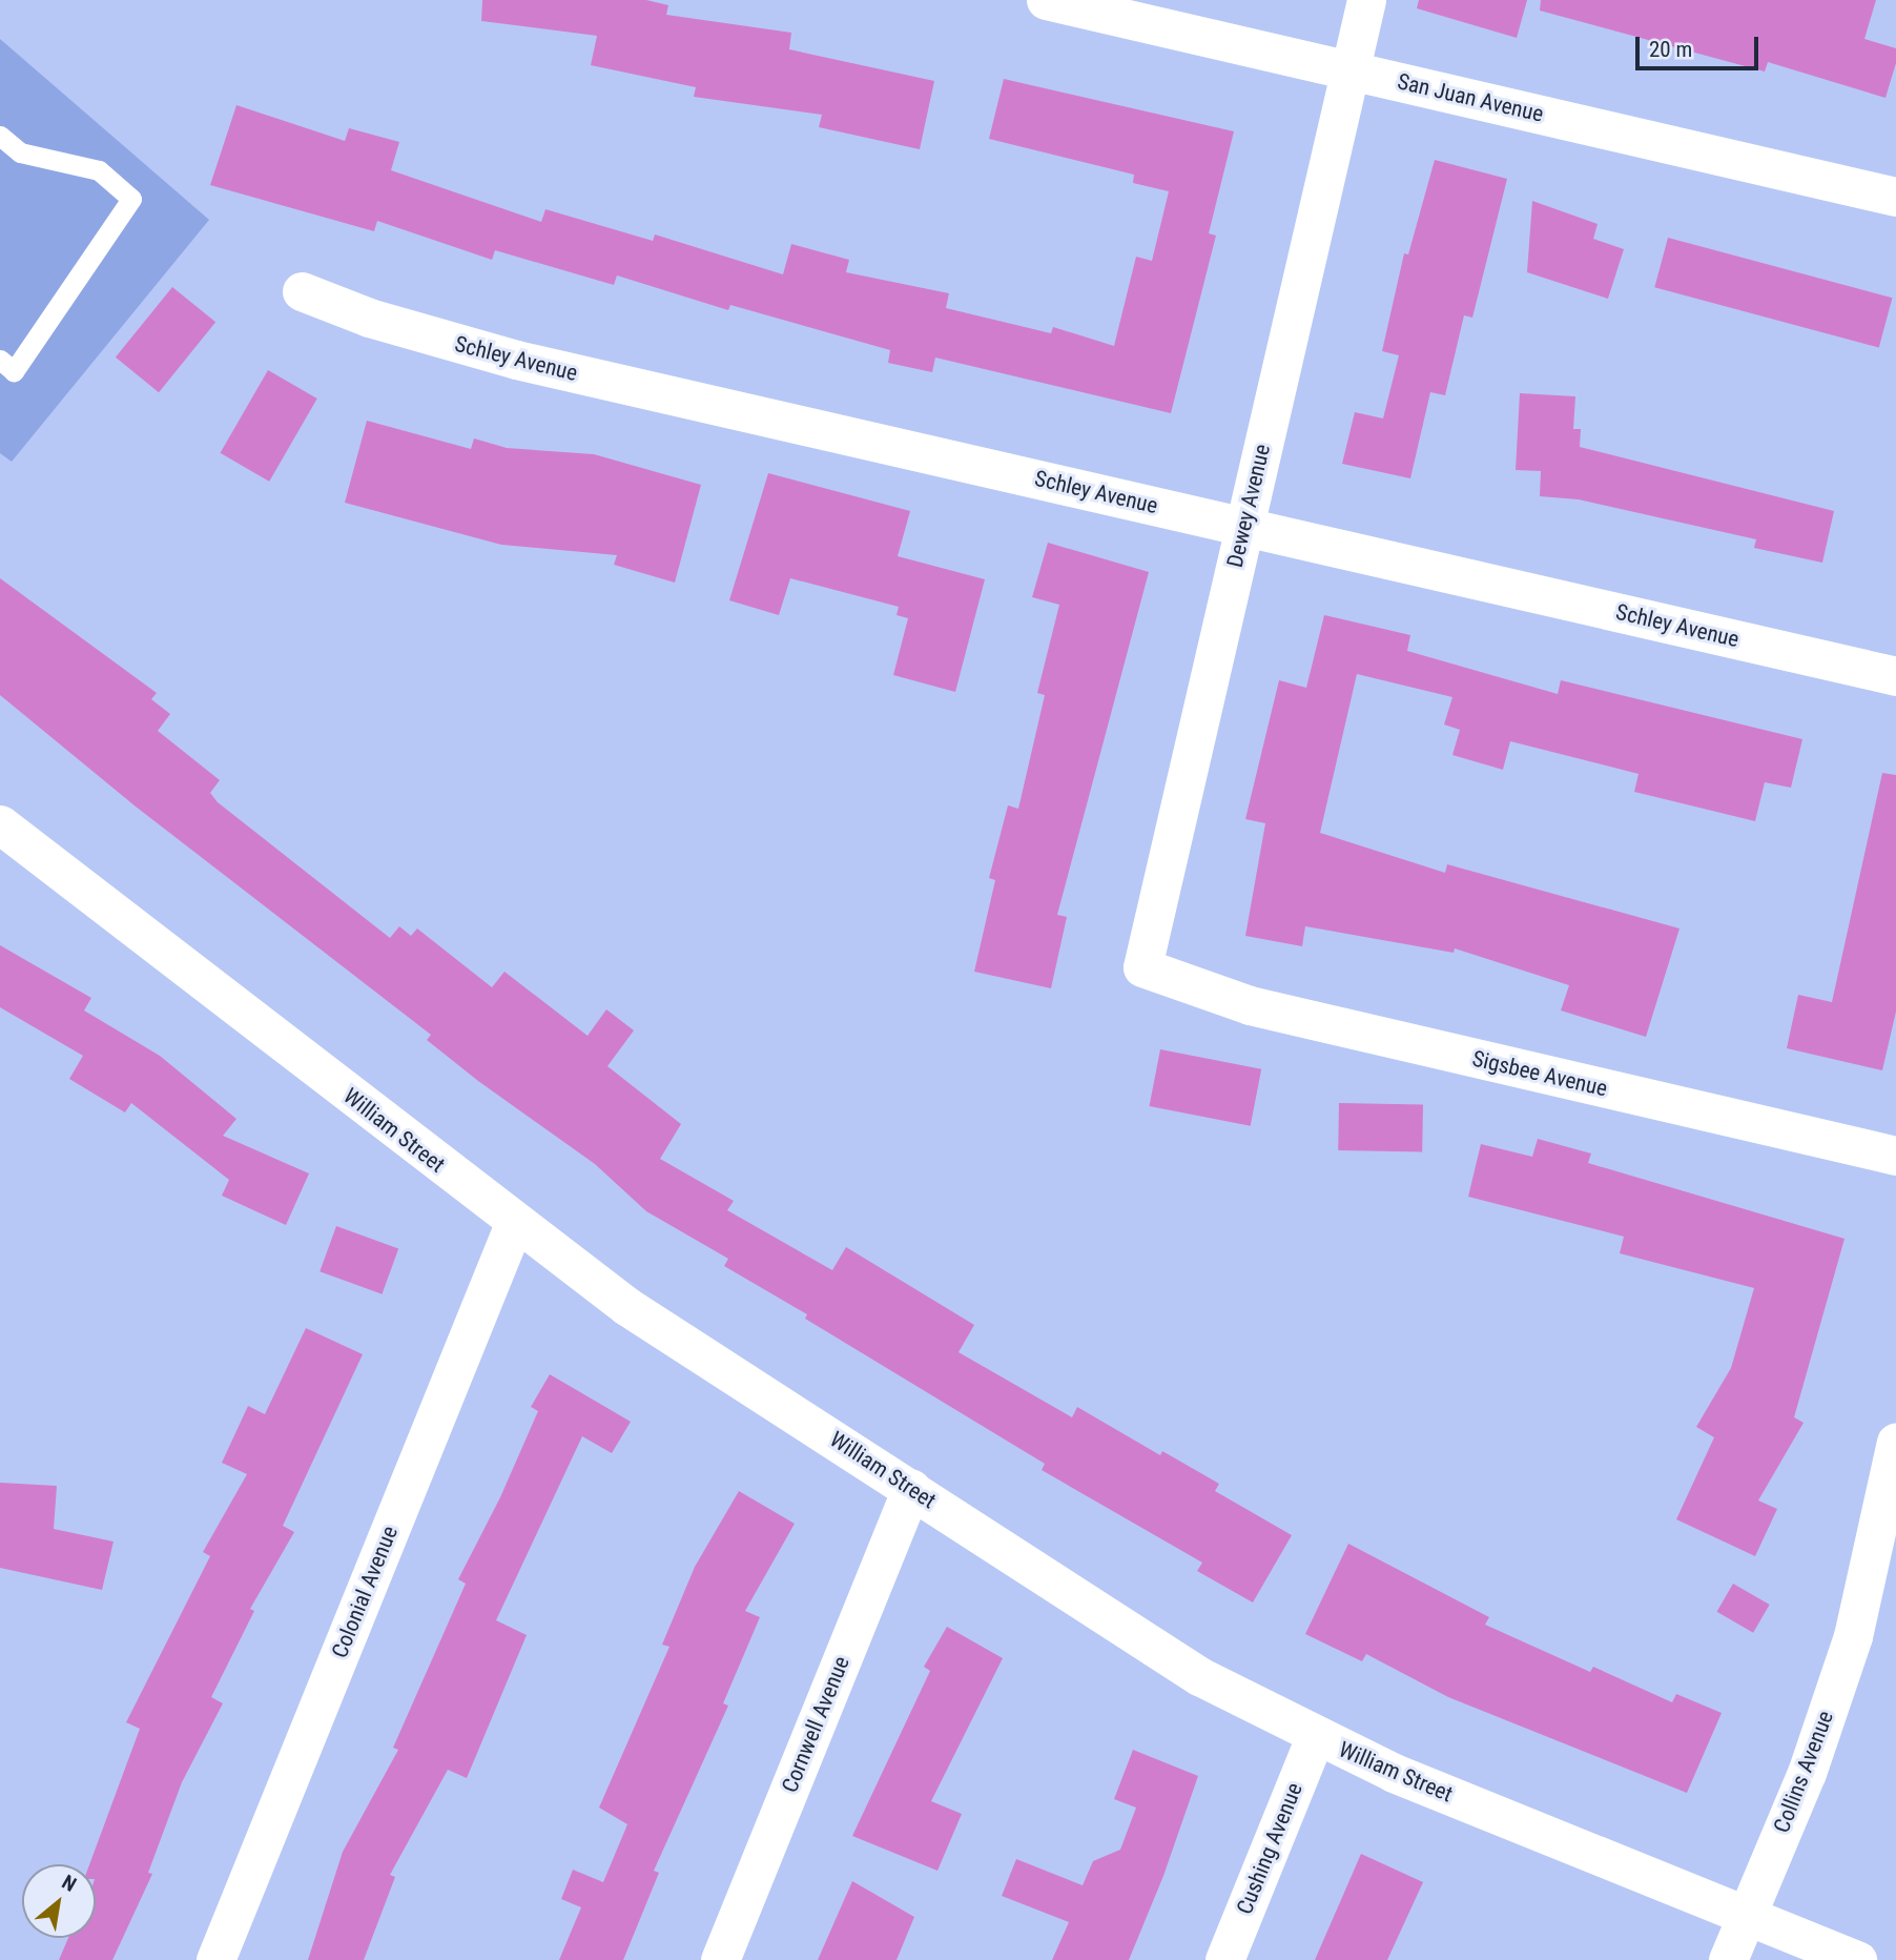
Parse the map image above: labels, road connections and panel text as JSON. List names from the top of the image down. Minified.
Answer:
{"streets":{"street":["San Juan Avenue","Schley Avenue","Dewey Avenue","Sigsbee Avenue","William Street","Colonial Avenue","Cornwell Avenue","Collins Avenue","Cushing Avenue"]},"crossings":[["San Juan Avenue","Dewey Avenue"],["Schley Avenue","Dewey Avenue"],["Dewey Avenue","Sigsbee Avenue"],["William Street","Colonial Avenue"],["William Street","Cornwell Avenue"],["William Street","Collins Avenue"],["William Street","Cushing Avenue"]],"scale_bar":"20 m","north":"top right"}
